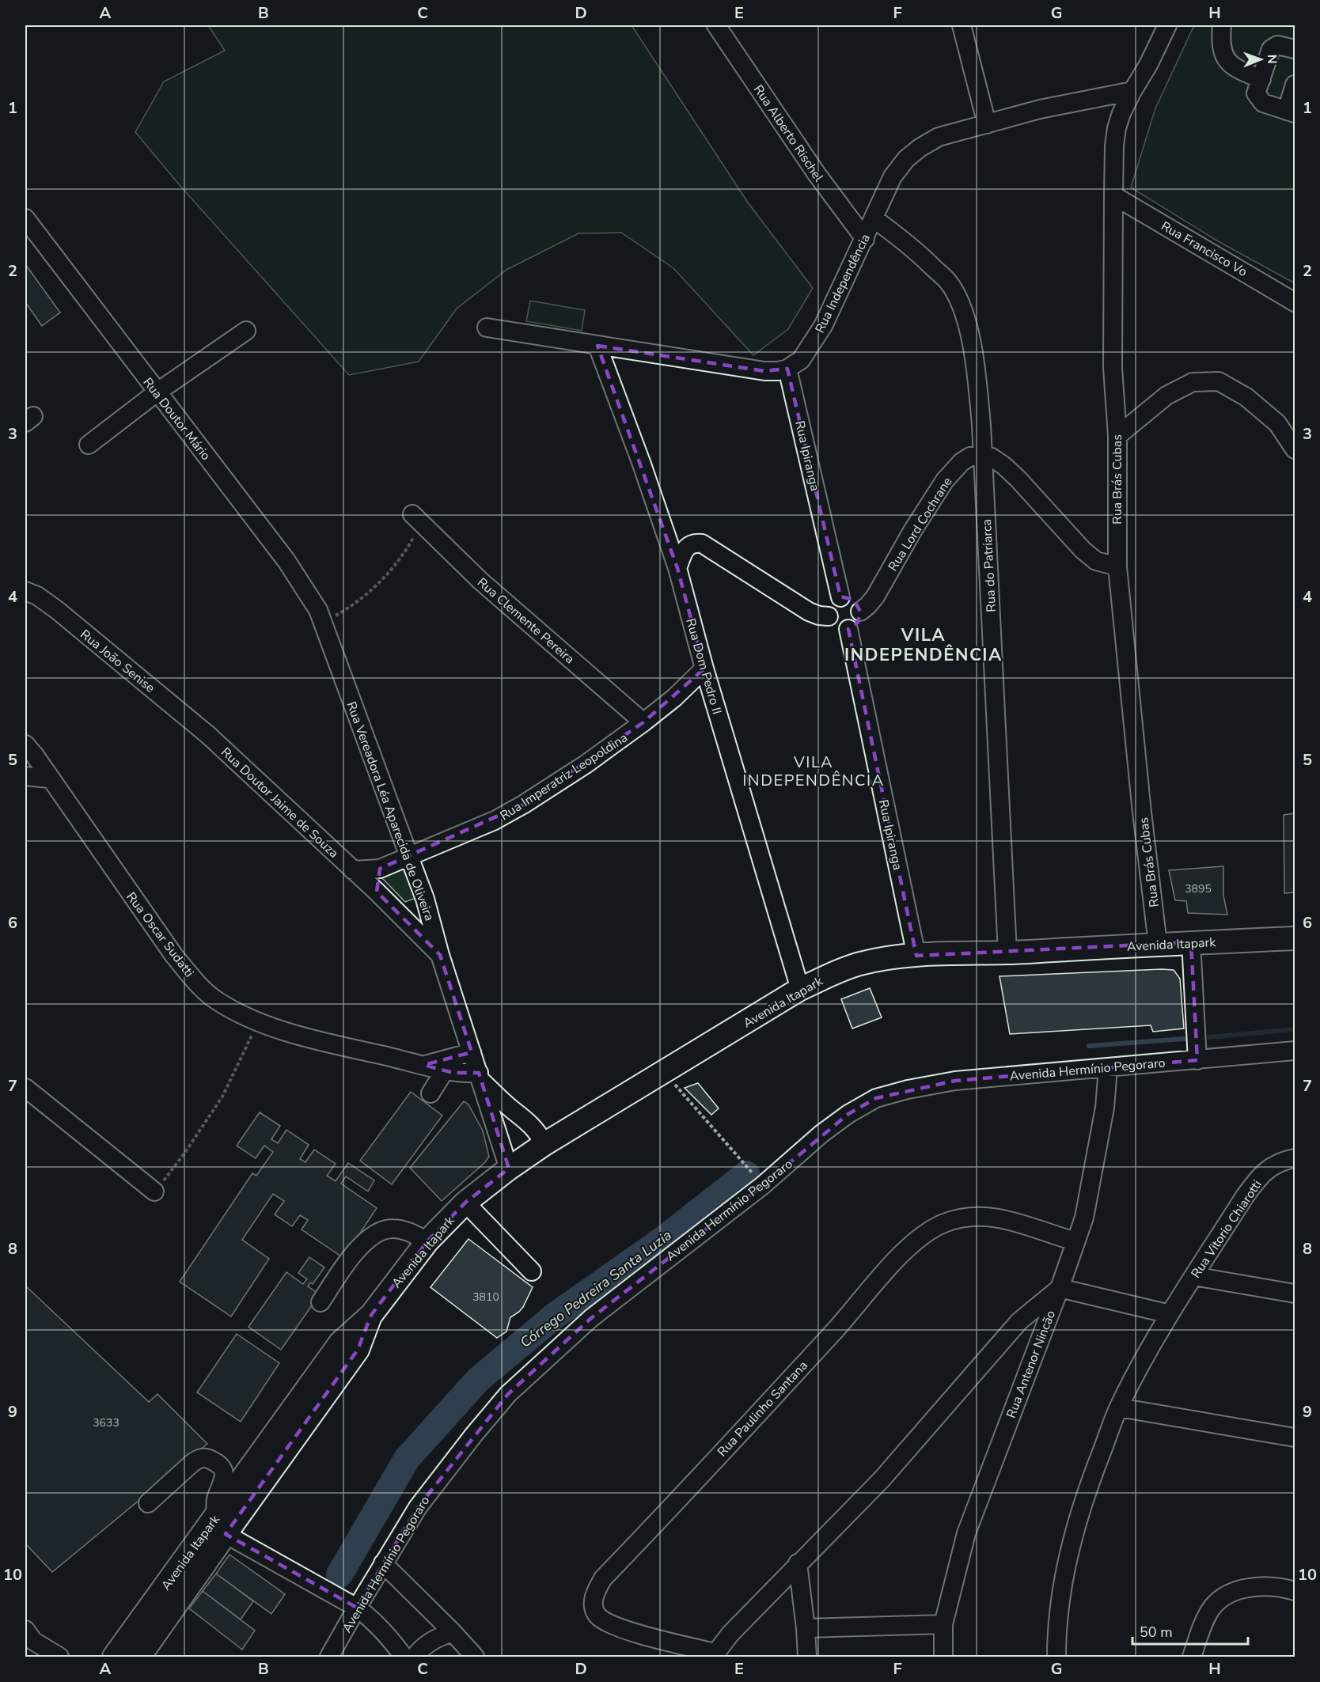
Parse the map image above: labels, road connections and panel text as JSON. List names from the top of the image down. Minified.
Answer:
{"streets":{"main road":["Avenida Itapark"],"street":["Rua Alberto Rischel","Rua Francisco Vo","Rua Independência","Rua Doutor Mário","Rua Ipiranga","Rua Brás Cubas","Rua Lord Cochrane","Rua do Patriarca","Rua Clemente Pereira","Rua João Senise","Rua Dom Pedro II","Rua Imperatriz Leopoldina","Rua Doutor Jaime de Souza","Rua Vereadora Léa Aparecida de Oliveira","Rua Oscar Sudatti","Avenida Hermínio Pegoraro","Rua Vitorio Chiarotti","Rua Antenor Nincão","Rua Paulinho Santana"]},"crossings":[["Rua Alberto Rischel","Rua Independência"],["Rua Francisco Vo","Rua Brás Cubas"],["Rua Independência","Rua Ipiranga"],["Rua Independência","Rua Brás Cubas"],["Rua Independência","Rua do Patriarca"],["Rua Doutor Mário","Rua Vereadora Léa Aparecida de Oliveira"],["Rua Ipiranga","Rua Lord Cochrane"],["Rua Ipiranga","Avenida Itapark"],["Rua Brás Cubas","Avenida Itapark"],["Rua Lord Cochrane","Rua do Patriarca"],["Rua do Patriarca","Avenida Itapark"],["Rua Clemente Pereira","Rua Imperatriz Leopoldina"],["Rua João Senise","Rua Doutor Jaime de Souza"],["Rua Dom Pedro II","Rua Imperatriz Leopoldina"],["Rua Dom Pedro II","Avenida Itapark"],["Rua Imperatriz Leopoldina","Rua Vereadora Léa Aparecida de Oliveira"],["Rua Doutor Jaime de Souza","Rua Vereadora Léa Aparecida de Oliveira"],["Rua Vereadora Léa Aparecida de Oliveira","Rua Oscar Sudatti"],["Rua Vereadora Léa Aparecida de Oliveira","Avenida Itapark"],["Avenida Hermínio Pegoraro","Rua Antenor Nincão"],["Rua Antenor Nincão","Rua Paulinho Santana"]],"districts":["VILA INDEPENDÊNCIA","VILA INDEPENDÊNCIA"],"water":["Córrego Pedreira Santa Luzia"],"house_numbers":["3895","3810","3633"],"scale_bar":"50 m","north":"right","grid":{"columns":["A","B","C","D","E","F","G","H"],"rows":["1","2","3","4","5","6","7","8","9","10"]}}
